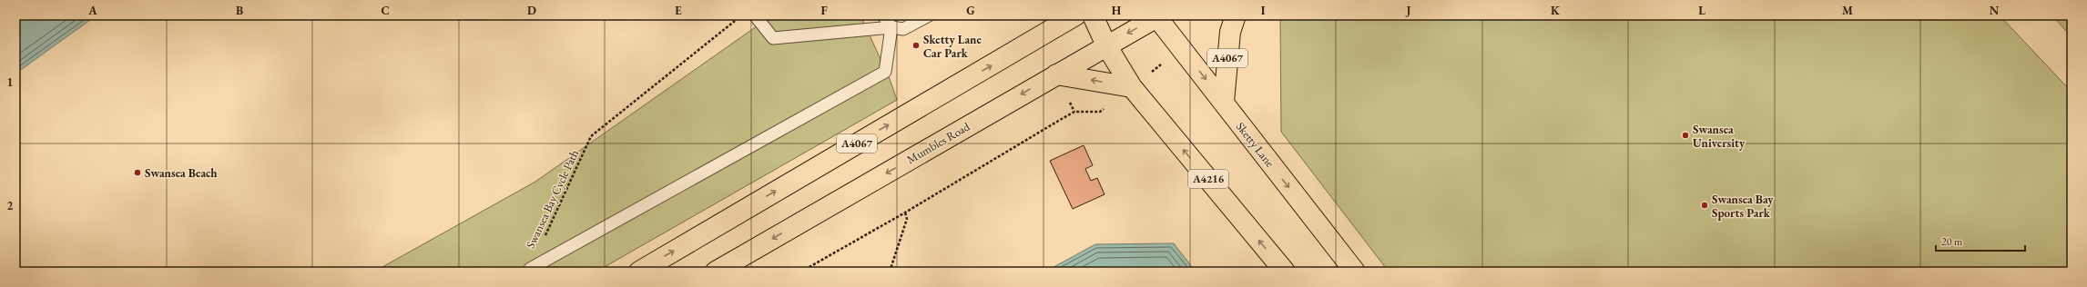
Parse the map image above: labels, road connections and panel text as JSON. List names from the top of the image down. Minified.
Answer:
{"streets":{"main road":["A4067","Mumbles Road","Sketty Lane","A4216"],"path":["Swansea Bay Cycle Path"]},"crossings":[["A4067","Sketty Lane"],["Mumbles Road","Sketty Lane"],["Mumbles Road","A4216"]],"places":["Sketty Lane Car Park","Swansea University","Swansea Beach","Swansea Bay Sports Park"],"scale_bar":"20 m","grid":{"columns":["A","B","C","D","E","F","G","H","I","J","K","L","M","N"],"rows":["1","2"]}}
